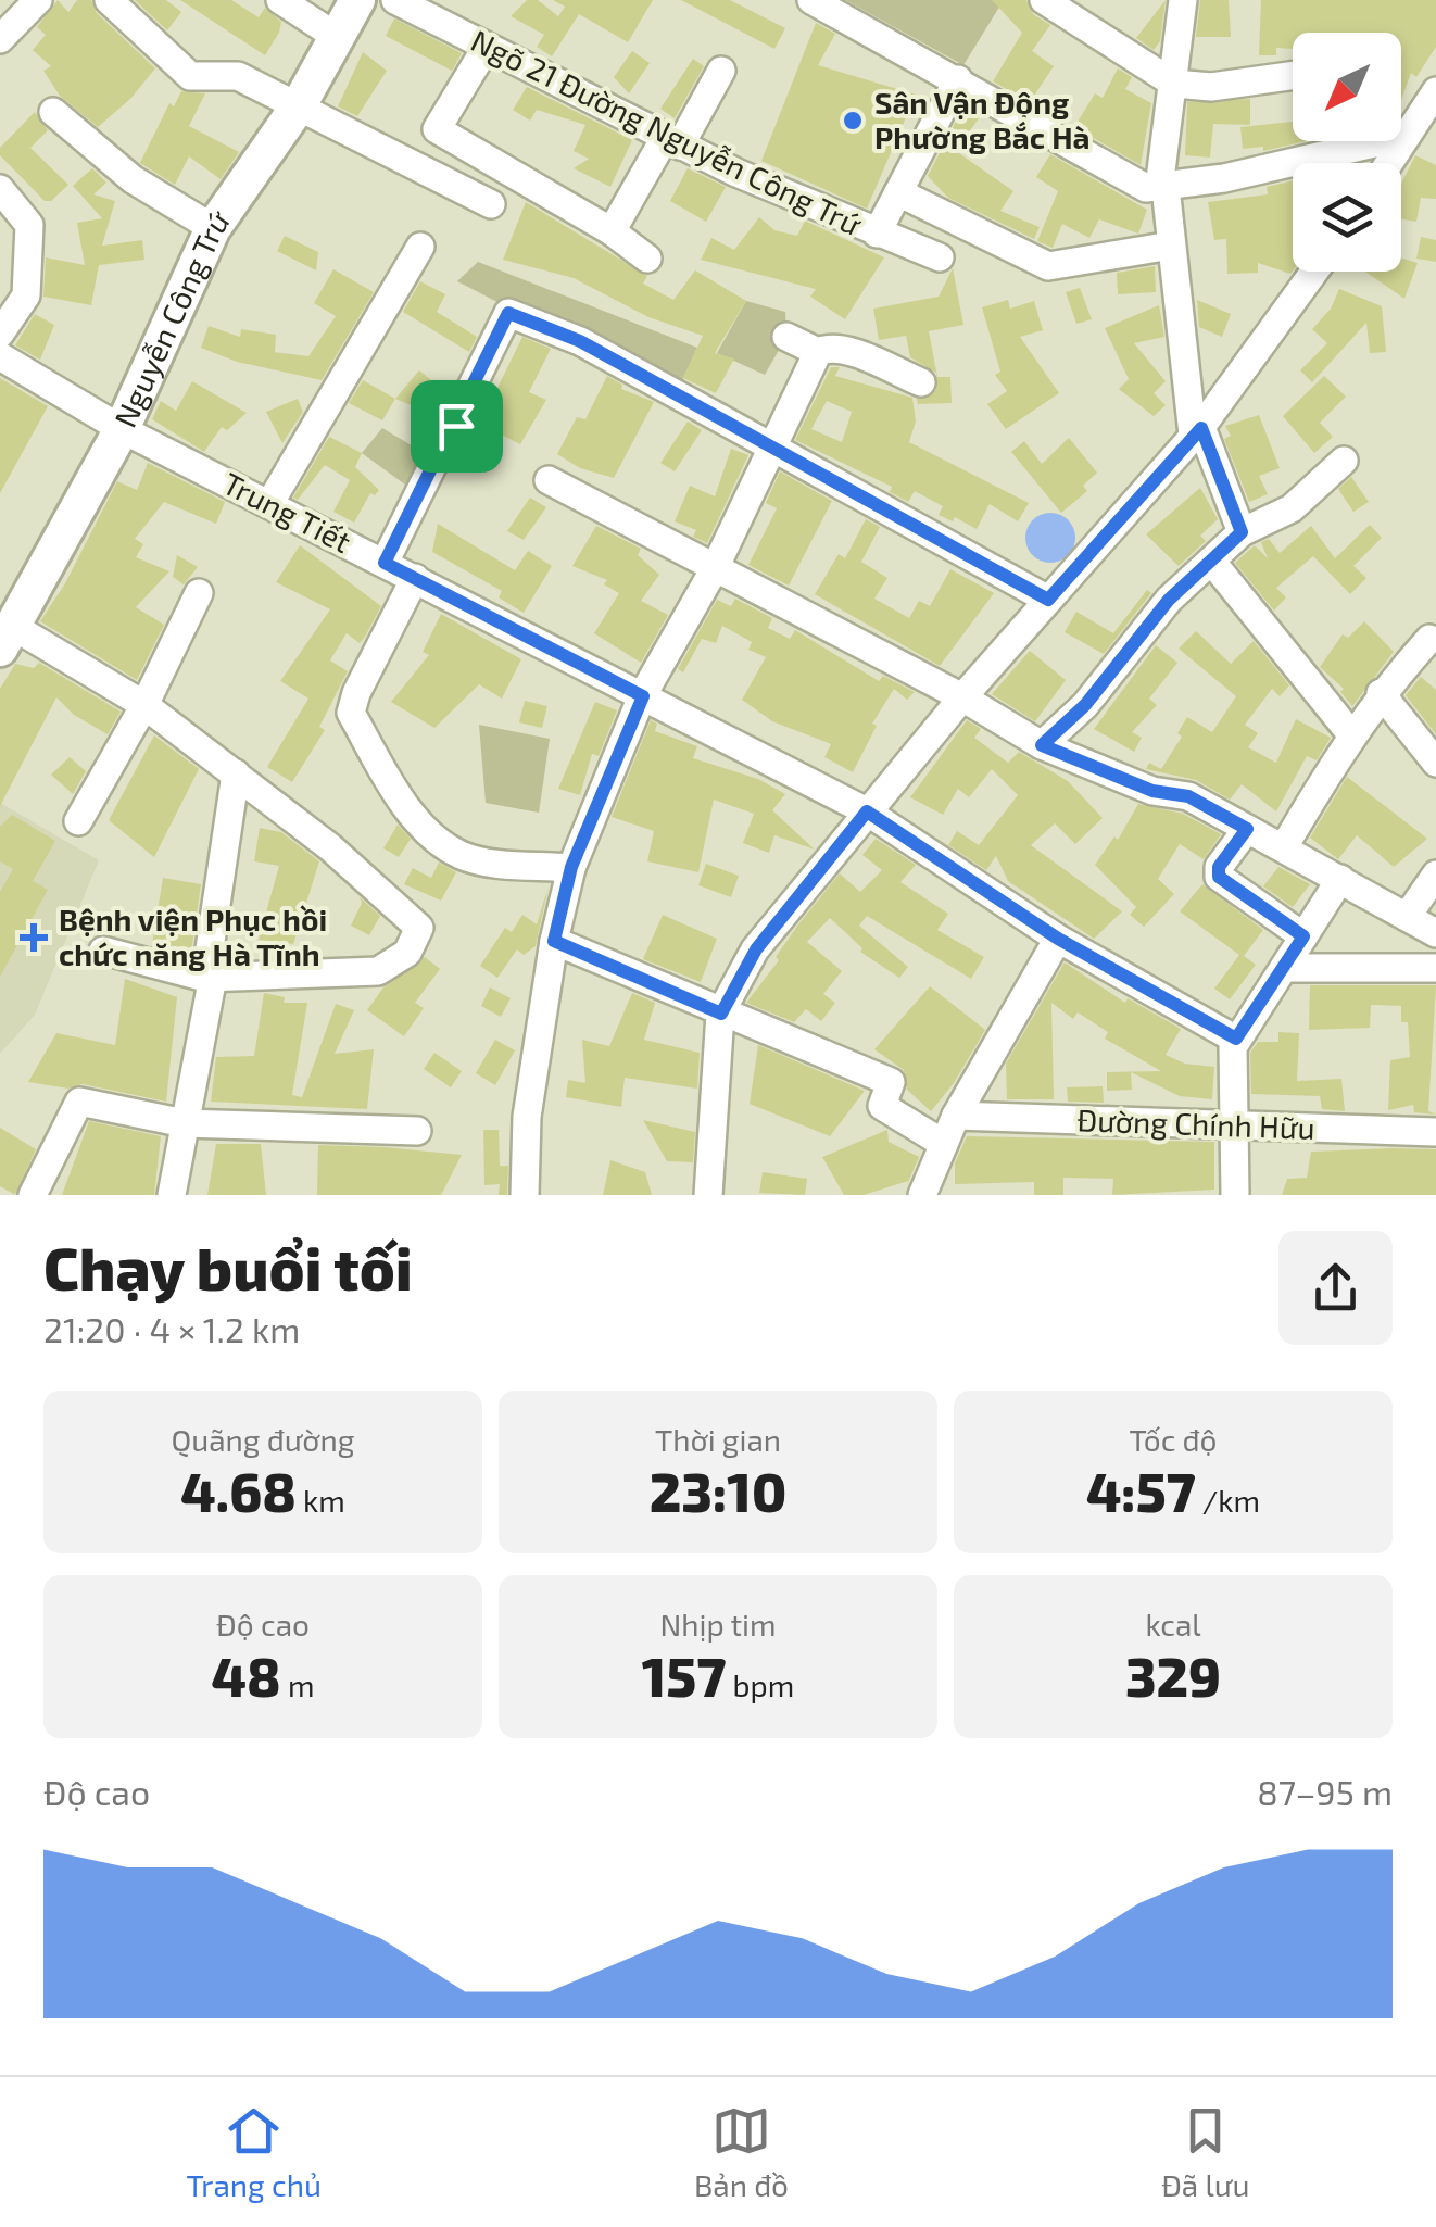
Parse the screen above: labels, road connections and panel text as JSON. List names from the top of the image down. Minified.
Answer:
{"streets":{"main road":["Nguyễn Công Trứ"],"street":["Ngõ 21 Đường Nguyễn Công Trứ","Trung Tiết","Đường Chính Hữu"]},"crossings":[["Nguyễn Công Trứ","Trung Tiết"]],"places":{"other":["Sân Vận Động Phường Bắc Hà"],"health":["Bệnh viện Phục hồi chức năng Hà Tĩnh"]},"north":"bottom left","page":{"heading":["Chạy buổi tối","21:20 · 4 × 1.2 km"],"stats":[["Quãng đường","4.68 km"],["Thời gian","23:10"],["Tốc độ","4:57 /km"],["Độ cao","48 m"],["Nhịp tim","157 bpm"],["kcal","329"]],"chart":["Độ cao","87–95 m"],"tabs":["Trang chủ","Bản đồ","Đã lưu"]}}
